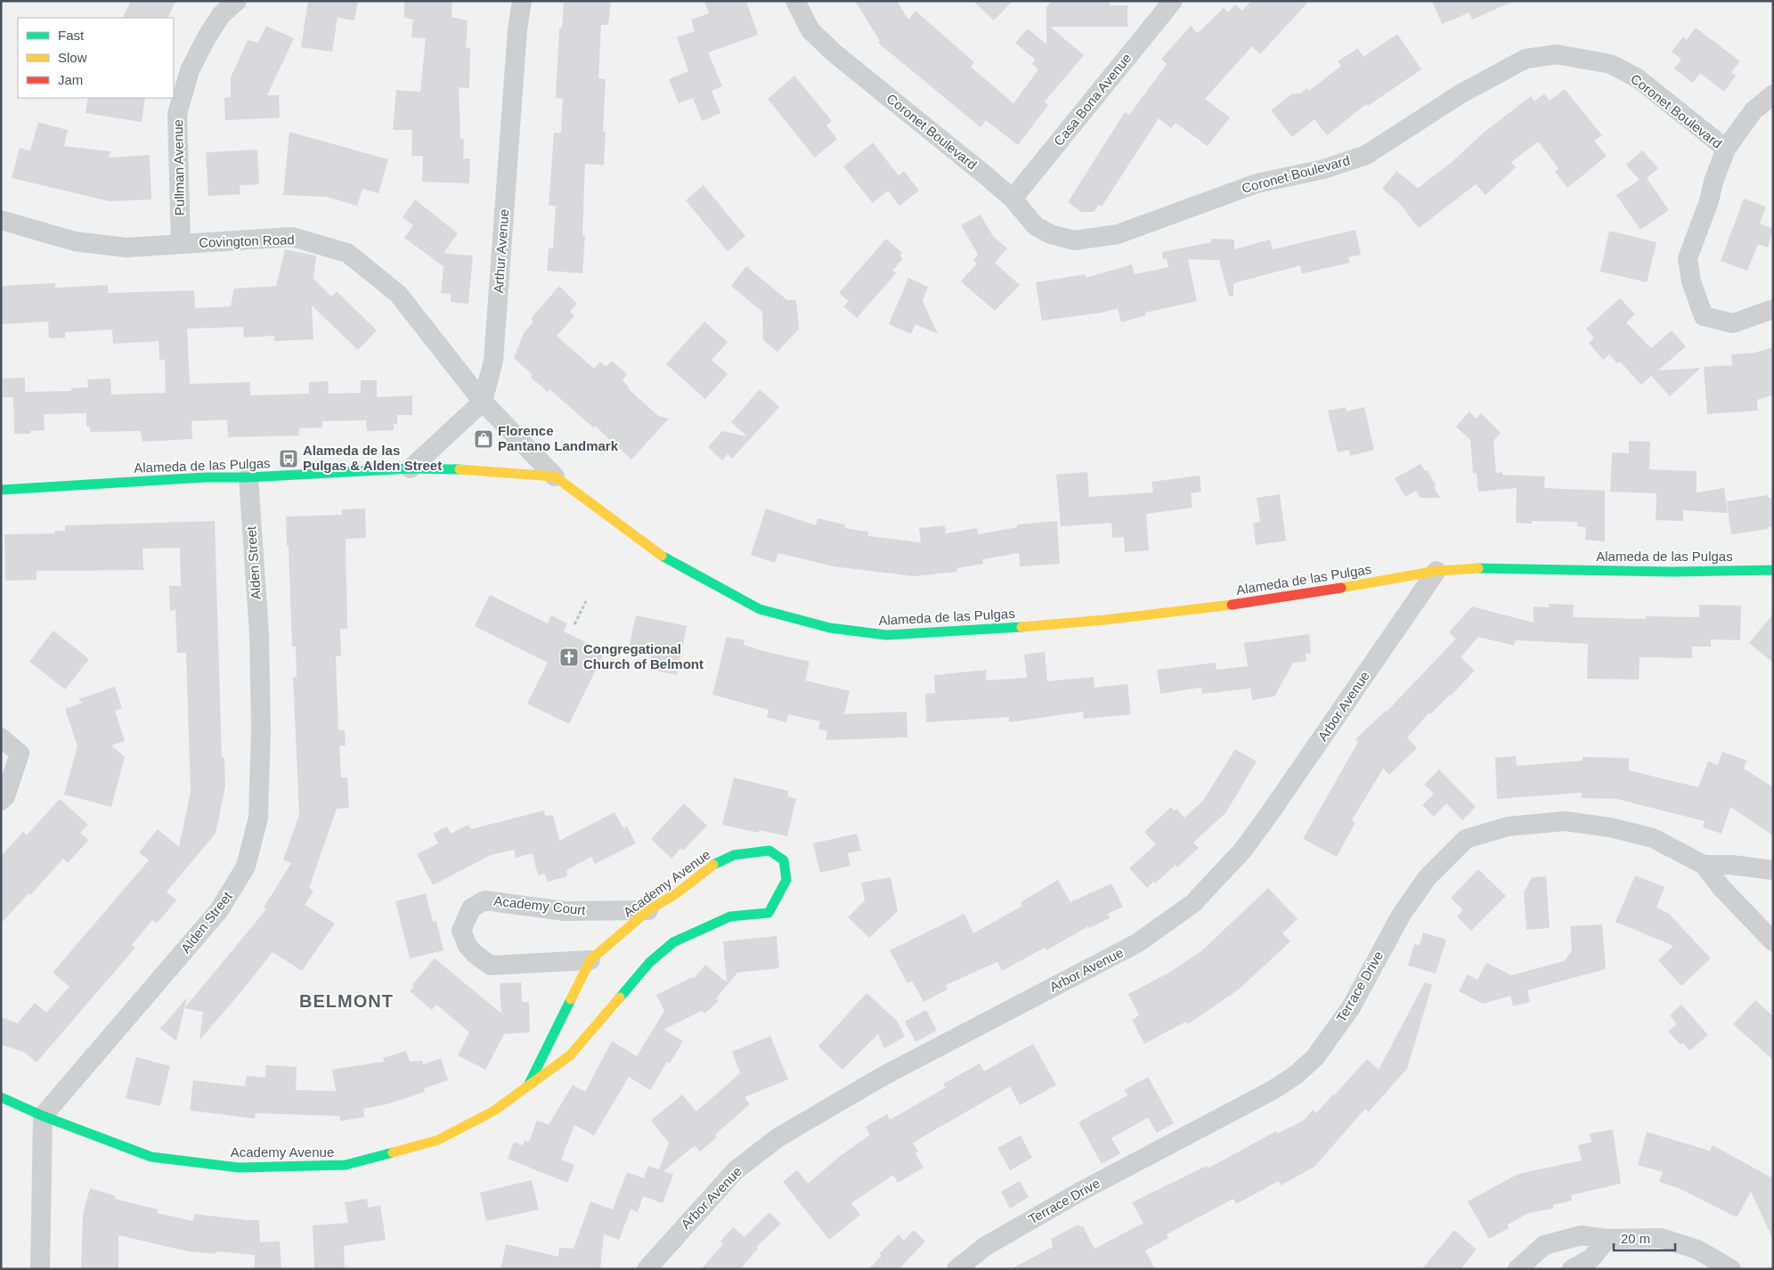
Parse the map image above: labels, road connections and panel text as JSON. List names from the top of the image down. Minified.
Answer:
{"streets":{"main road":["Alameda de las Pulgas","Academy Avenue"],"street":["Casa Bona Avenue","Coronet Boulevard","Pullman Avenue","Covington Road","Arthur Avenue","Alden Street","Arbor Avenue","Academy Court","Terrace Drive"]},"crossings":[["Casa Bona Avenue","Coronet Boulevard"],["Pullman Avenue","Covington Road"],["Covington Road","Arthur Avenue"],["Covington Road","Alameda de las Pulgas"],["Alameda de las Pulgas","Alden Street"],["Alameda de las Pulgas","Arbor Avenue"],["Alden Street","Academy Avenue"],["Academy Avenue","Academy Court"]],"districts":["BELMONT"],"places":{"shop":["Florence Pantano Landmark"],"bus stop":["Alameda de las Pulgas & Alden Street"],"church":["Congregational Church of Belmont"]},"legend":["Fast","Slow","Jam"],"scale_bar":"20 m"}
